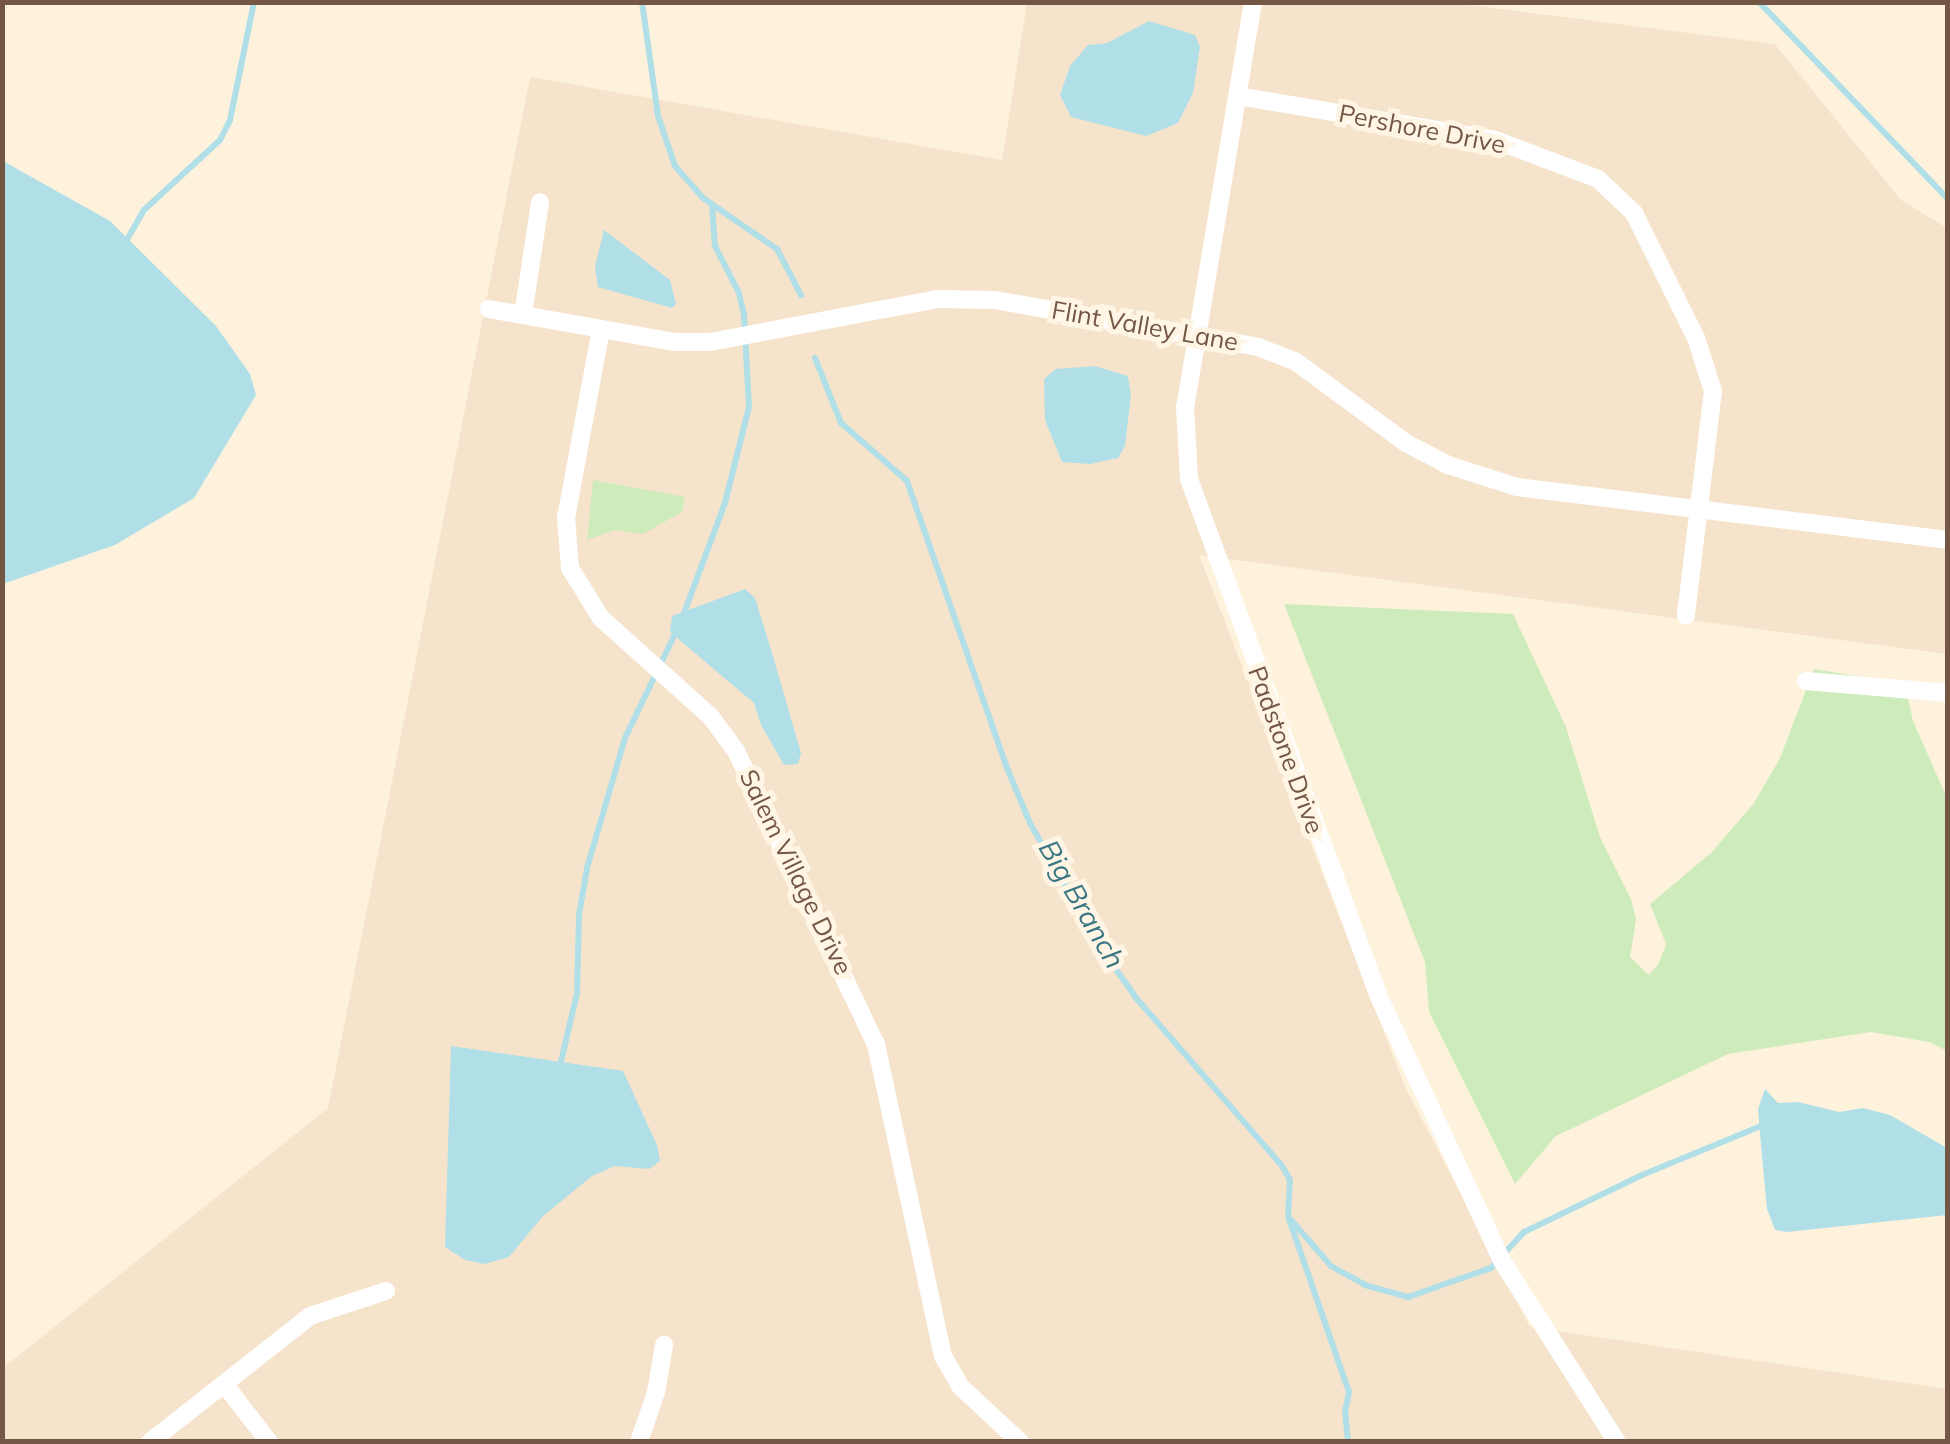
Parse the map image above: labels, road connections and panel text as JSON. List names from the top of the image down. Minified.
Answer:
{"streets":{"street":["Pershore Drive","Flint Valley Lane","Padstone Drive","Salem Village Drive"]},"crossings":[["Pershore Drive","Flint Valley Lane"],["Pershore Drive","Padstone Drive"],["Flint Valley Lane","Padstone Drive"],["Flint Valley Lane","Salem Village Drive"]],"water":["Big Branch"]}
